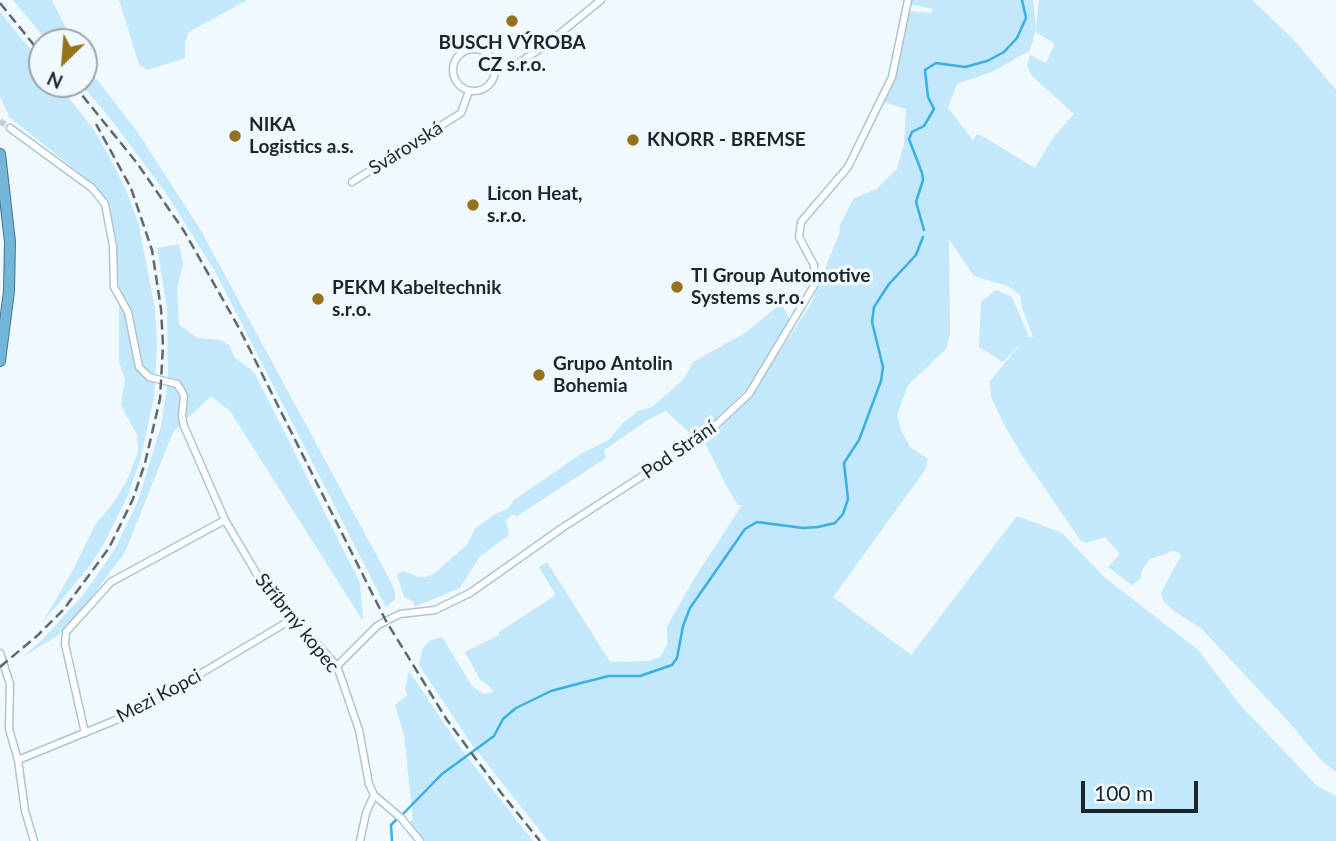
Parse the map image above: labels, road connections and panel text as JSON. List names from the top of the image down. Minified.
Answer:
{"streets":{"street":["Svárovská","Pod Strání","Stříbrný kopec","Mezi Kopci"]},"crossings":[["Pod Strání","Stříbrný kopec"],["Stříbrný kopec","Mezi Kopci"]],"places":["BUSCH VÝROBA CZ s.r.o.","NIKA Logistics a.s.","KNORR - BREMSE","Licon Heat, s.r.o.","TI Group Automotive Systems s.r.o.","PEKM Kabeltechnik s.r.o.","Grupo Antolin Bohemia"],"scale_bar":"100 m","north":"bottom left"}
